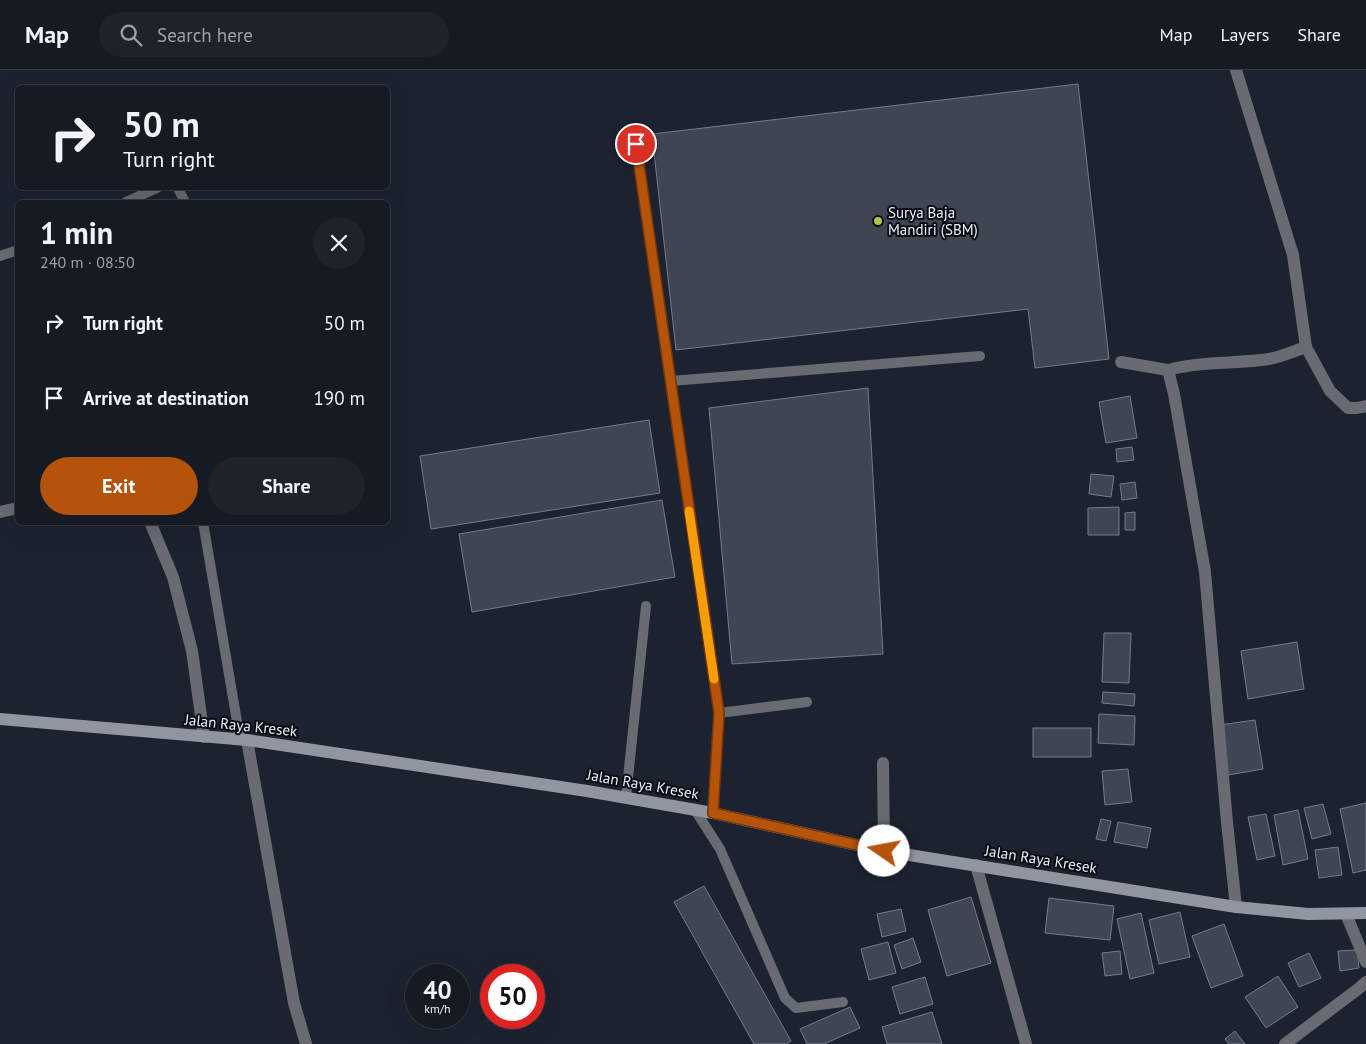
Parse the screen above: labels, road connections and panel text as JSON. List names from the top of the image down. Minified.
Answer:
{"streets":{"main road":["Jalan Raya Kresek"]},"places":["Surya Baja Mandiri (SBM)"],"page":{"header":"Map","search":"Search here","nav":["Map","Layers","Share"],"turn":["50 m","Turn right"],"heading":["1 min","240 m · 08:50"],"list":[{"name":"Turn right","value":"50 m"},{"name":"Arrive at destination","value":"190 m"}],"buttons":["Exit","Share"],"speed":"40 km/h","limit":"50"}}
